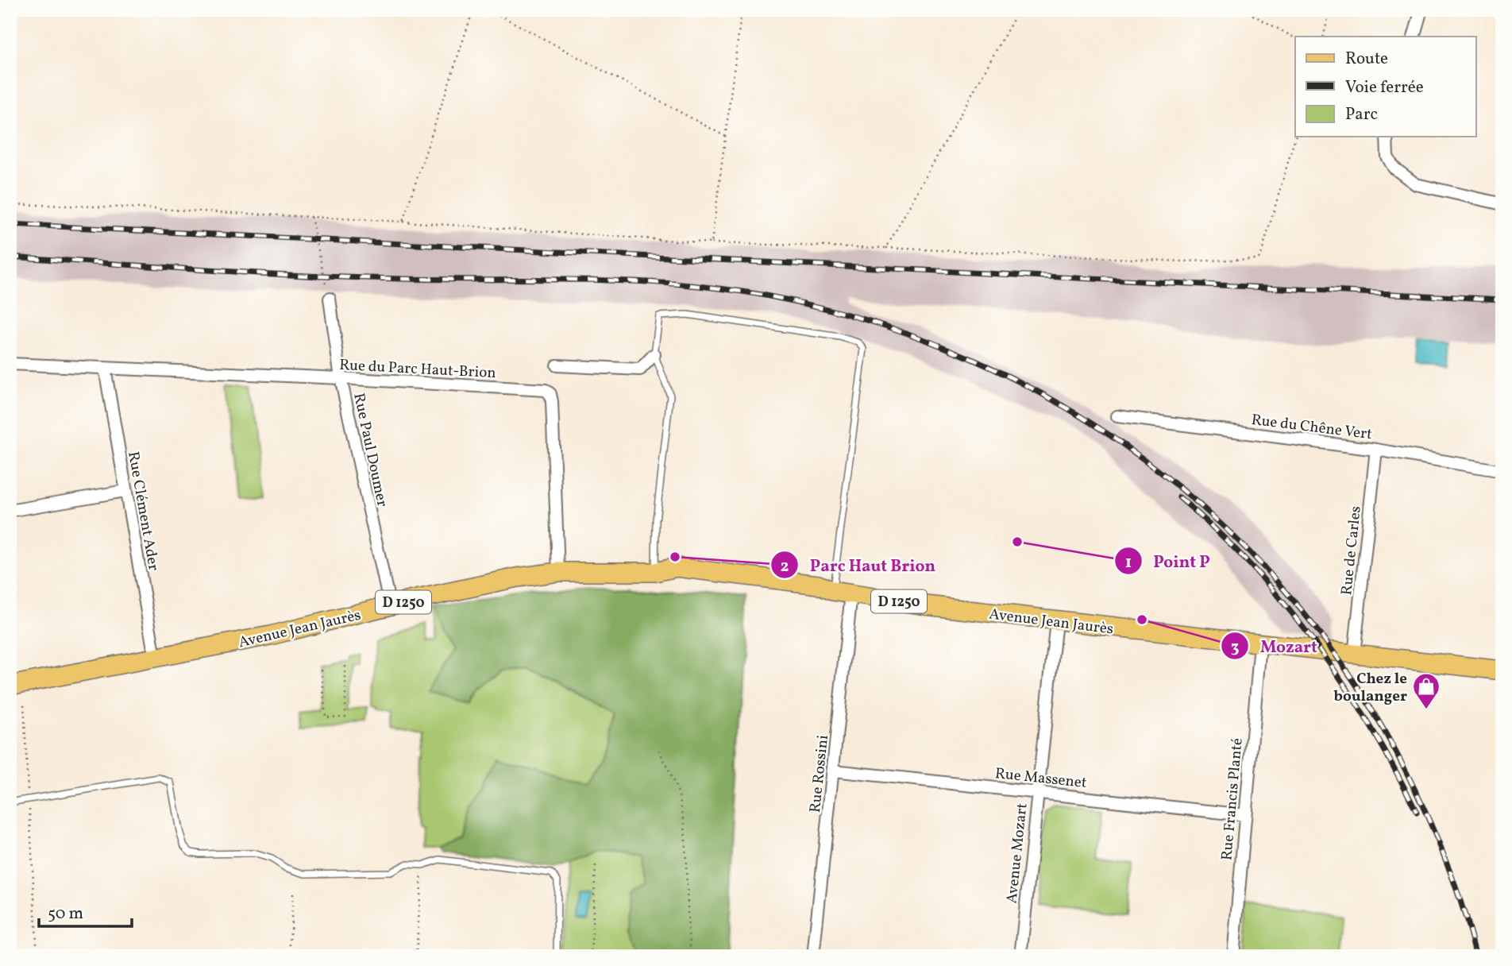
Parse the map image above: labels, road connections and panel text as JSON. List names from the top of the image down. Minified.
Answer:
{"streets":{"main road":["D 1250","Avenue Jean Jaurès"],"street":["Rue du Parc Haut-Brion","Rue du Chêne Vert","Rue Paul Doumer","Rue Clément Ader","Rue de Carles","Rue Rossini","Rue Massenet","Rue Francis Planté","Avenue Mozart"]},"crossings":[["Rue du Parc Haut-Brion","Rue Paul Doumer"],["Rue du Parc Haut-Brion","Rue Clément Ader"],["Rue du Parc Haut-Brion","Avenue Jean Jaurès"],["Rue du Chêne Vert","Rue de Carles"],["Rue Paul Doumer","Avenue Jean Jaurès"],["Rue Clément Ader","Avenue Jean Jaurès"],["Rue de Carles","Avenue Jean Jaurès"],["Avenue Jean Jaurès","Rue Rossini"],["Avenue Jean Jaurès","Rue Francis Planté"],["Avenue Jean Jaurès","Avenue Mozart"],["Rue Rossini","Rue Massenet"],["Rue Massenet","Rue Francis Planté"],["Rue Massenet","Avenue Mozart"]],"places":{"other":["Point P","Parc Haut Brion","Mozart"],"shop":["Chez le boulanger"]},"legend":["Route","Voie ferrée","Parc"],"scale_bar":"50 m"}
